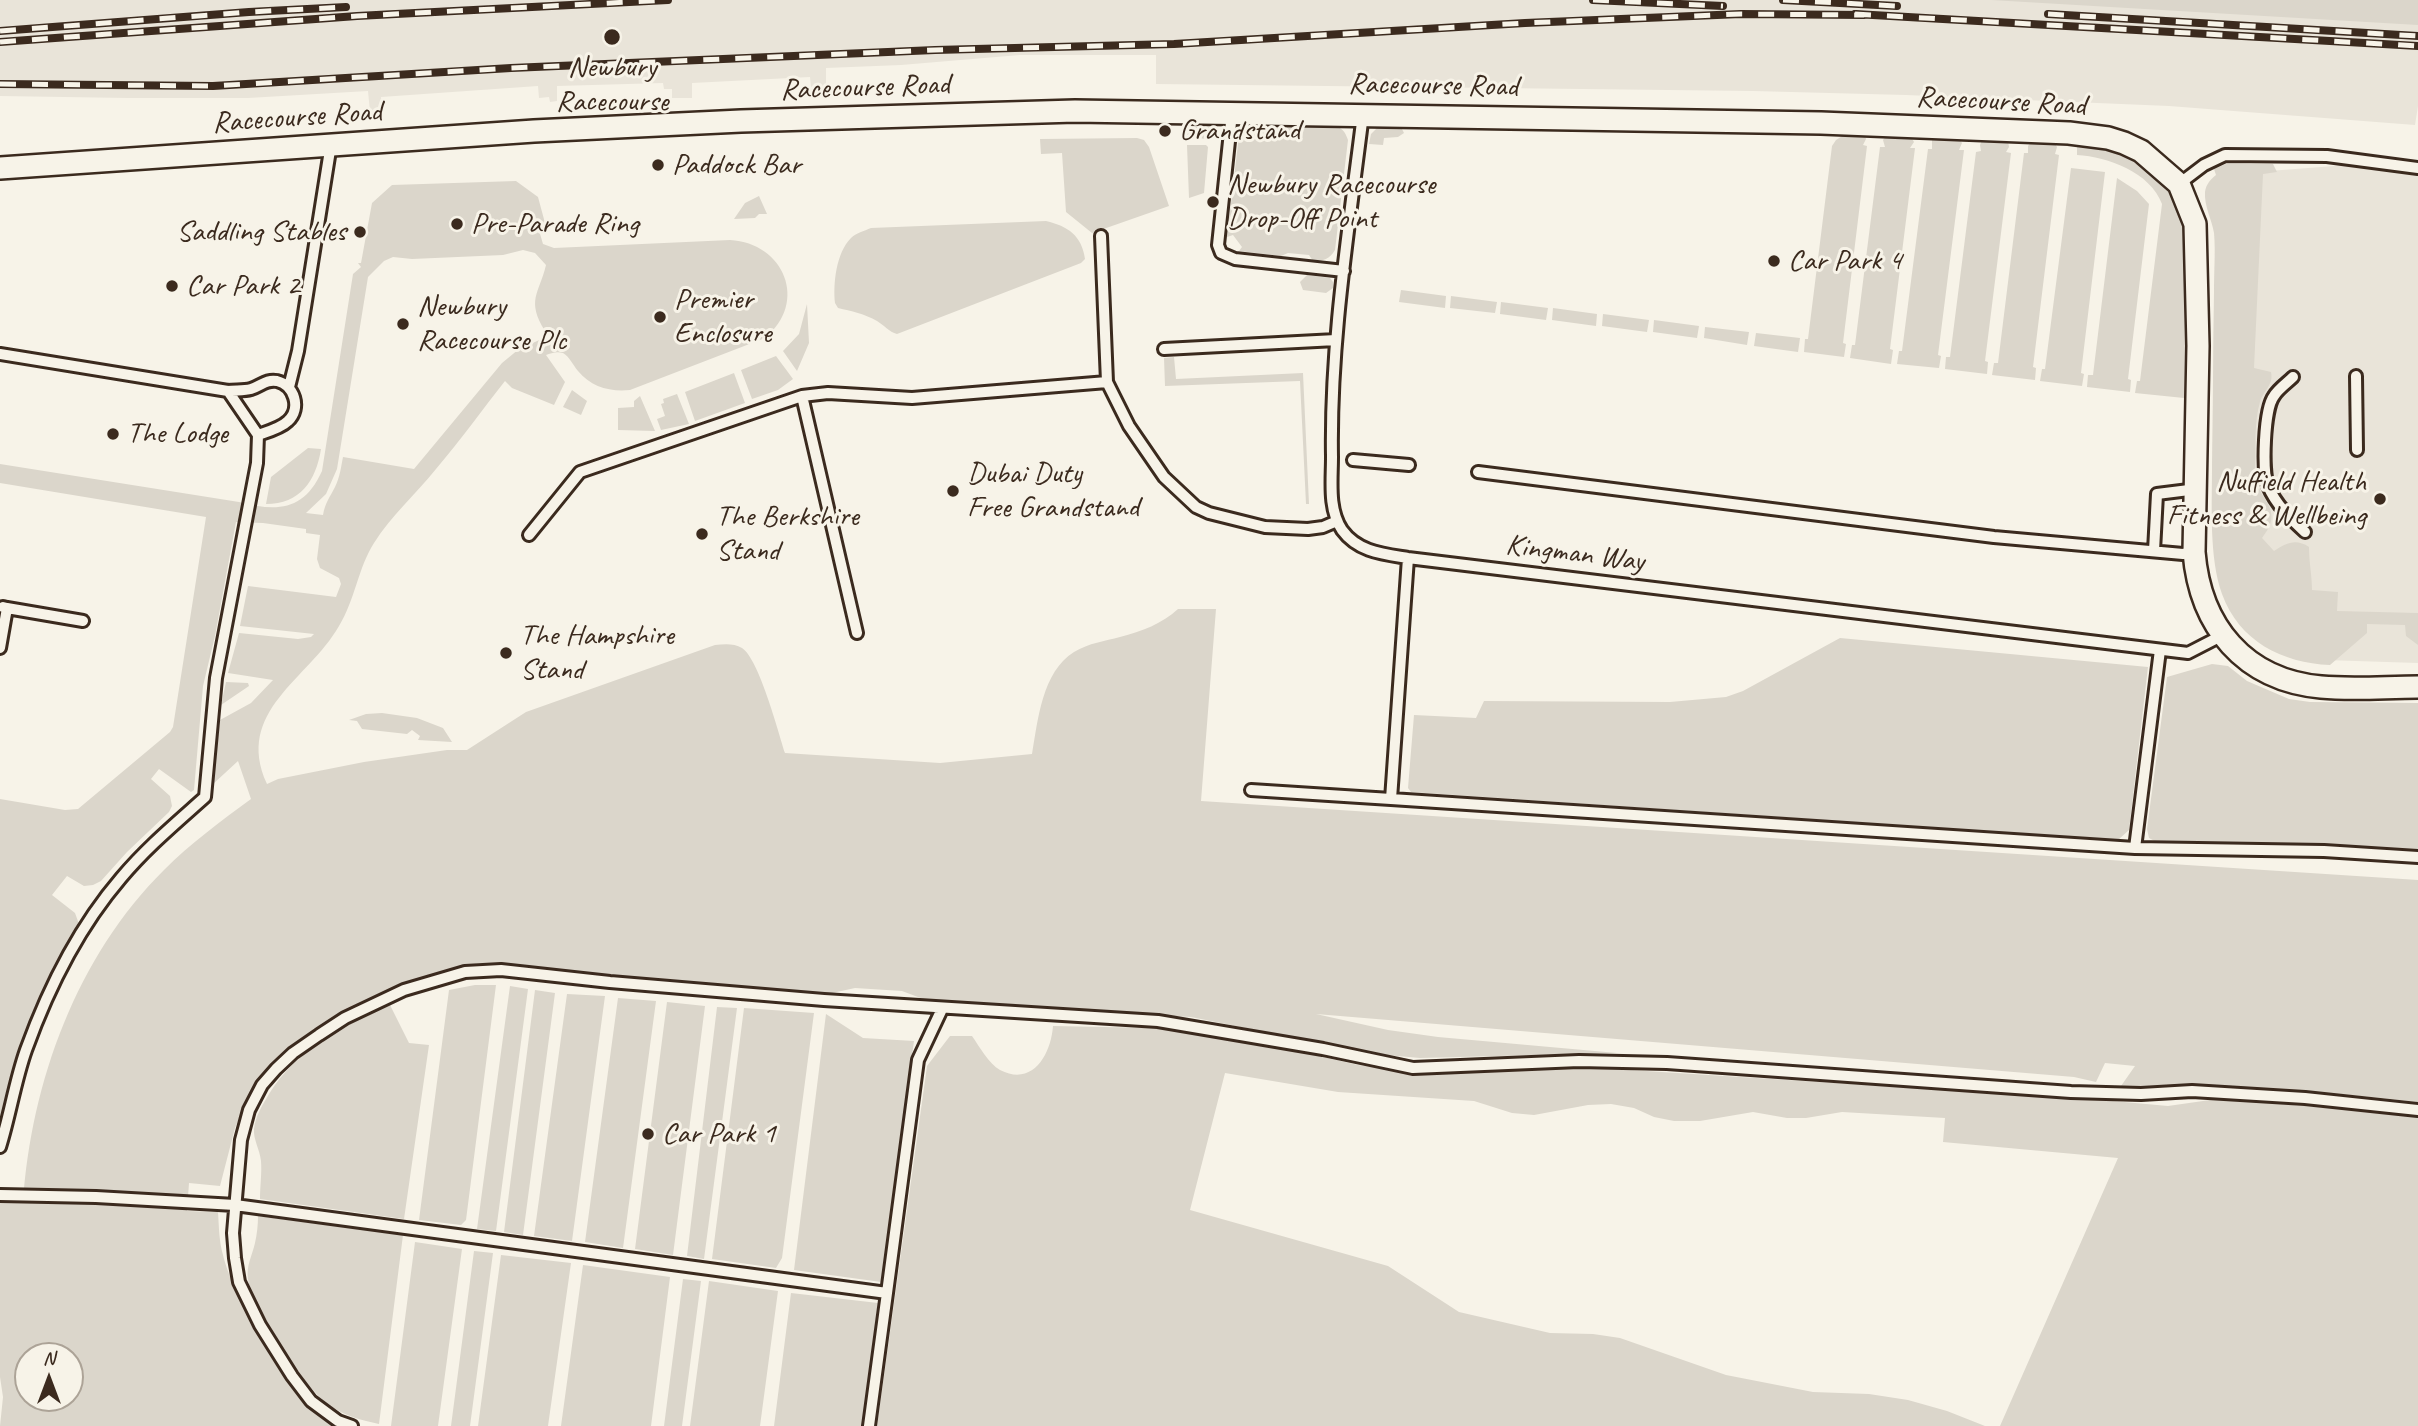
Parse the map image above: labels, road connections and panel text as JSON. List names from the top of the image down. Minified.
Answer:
{"streets":{"street":["Racecourse Road"],"lane":["Kingman Way"]},"crossings":[["Racecourse Road","Kingman Way"]],"places":["Newbury Racecourse","Grandstand","Paddock Bar","Newbury Racecourse Drop-Off Point","Pre-Parade Ring","Saddling Stables","Car Park 4","Car Park 2","Premier Enclosure","Newbury Racecourse Plc","The Lodge","Dubai Duty Free Grandstand","Nuffield Health Fitness & Wellbeing","The Berkshire Stand","The Hampshire Stand","Car Park 1"],"north":"top"}
